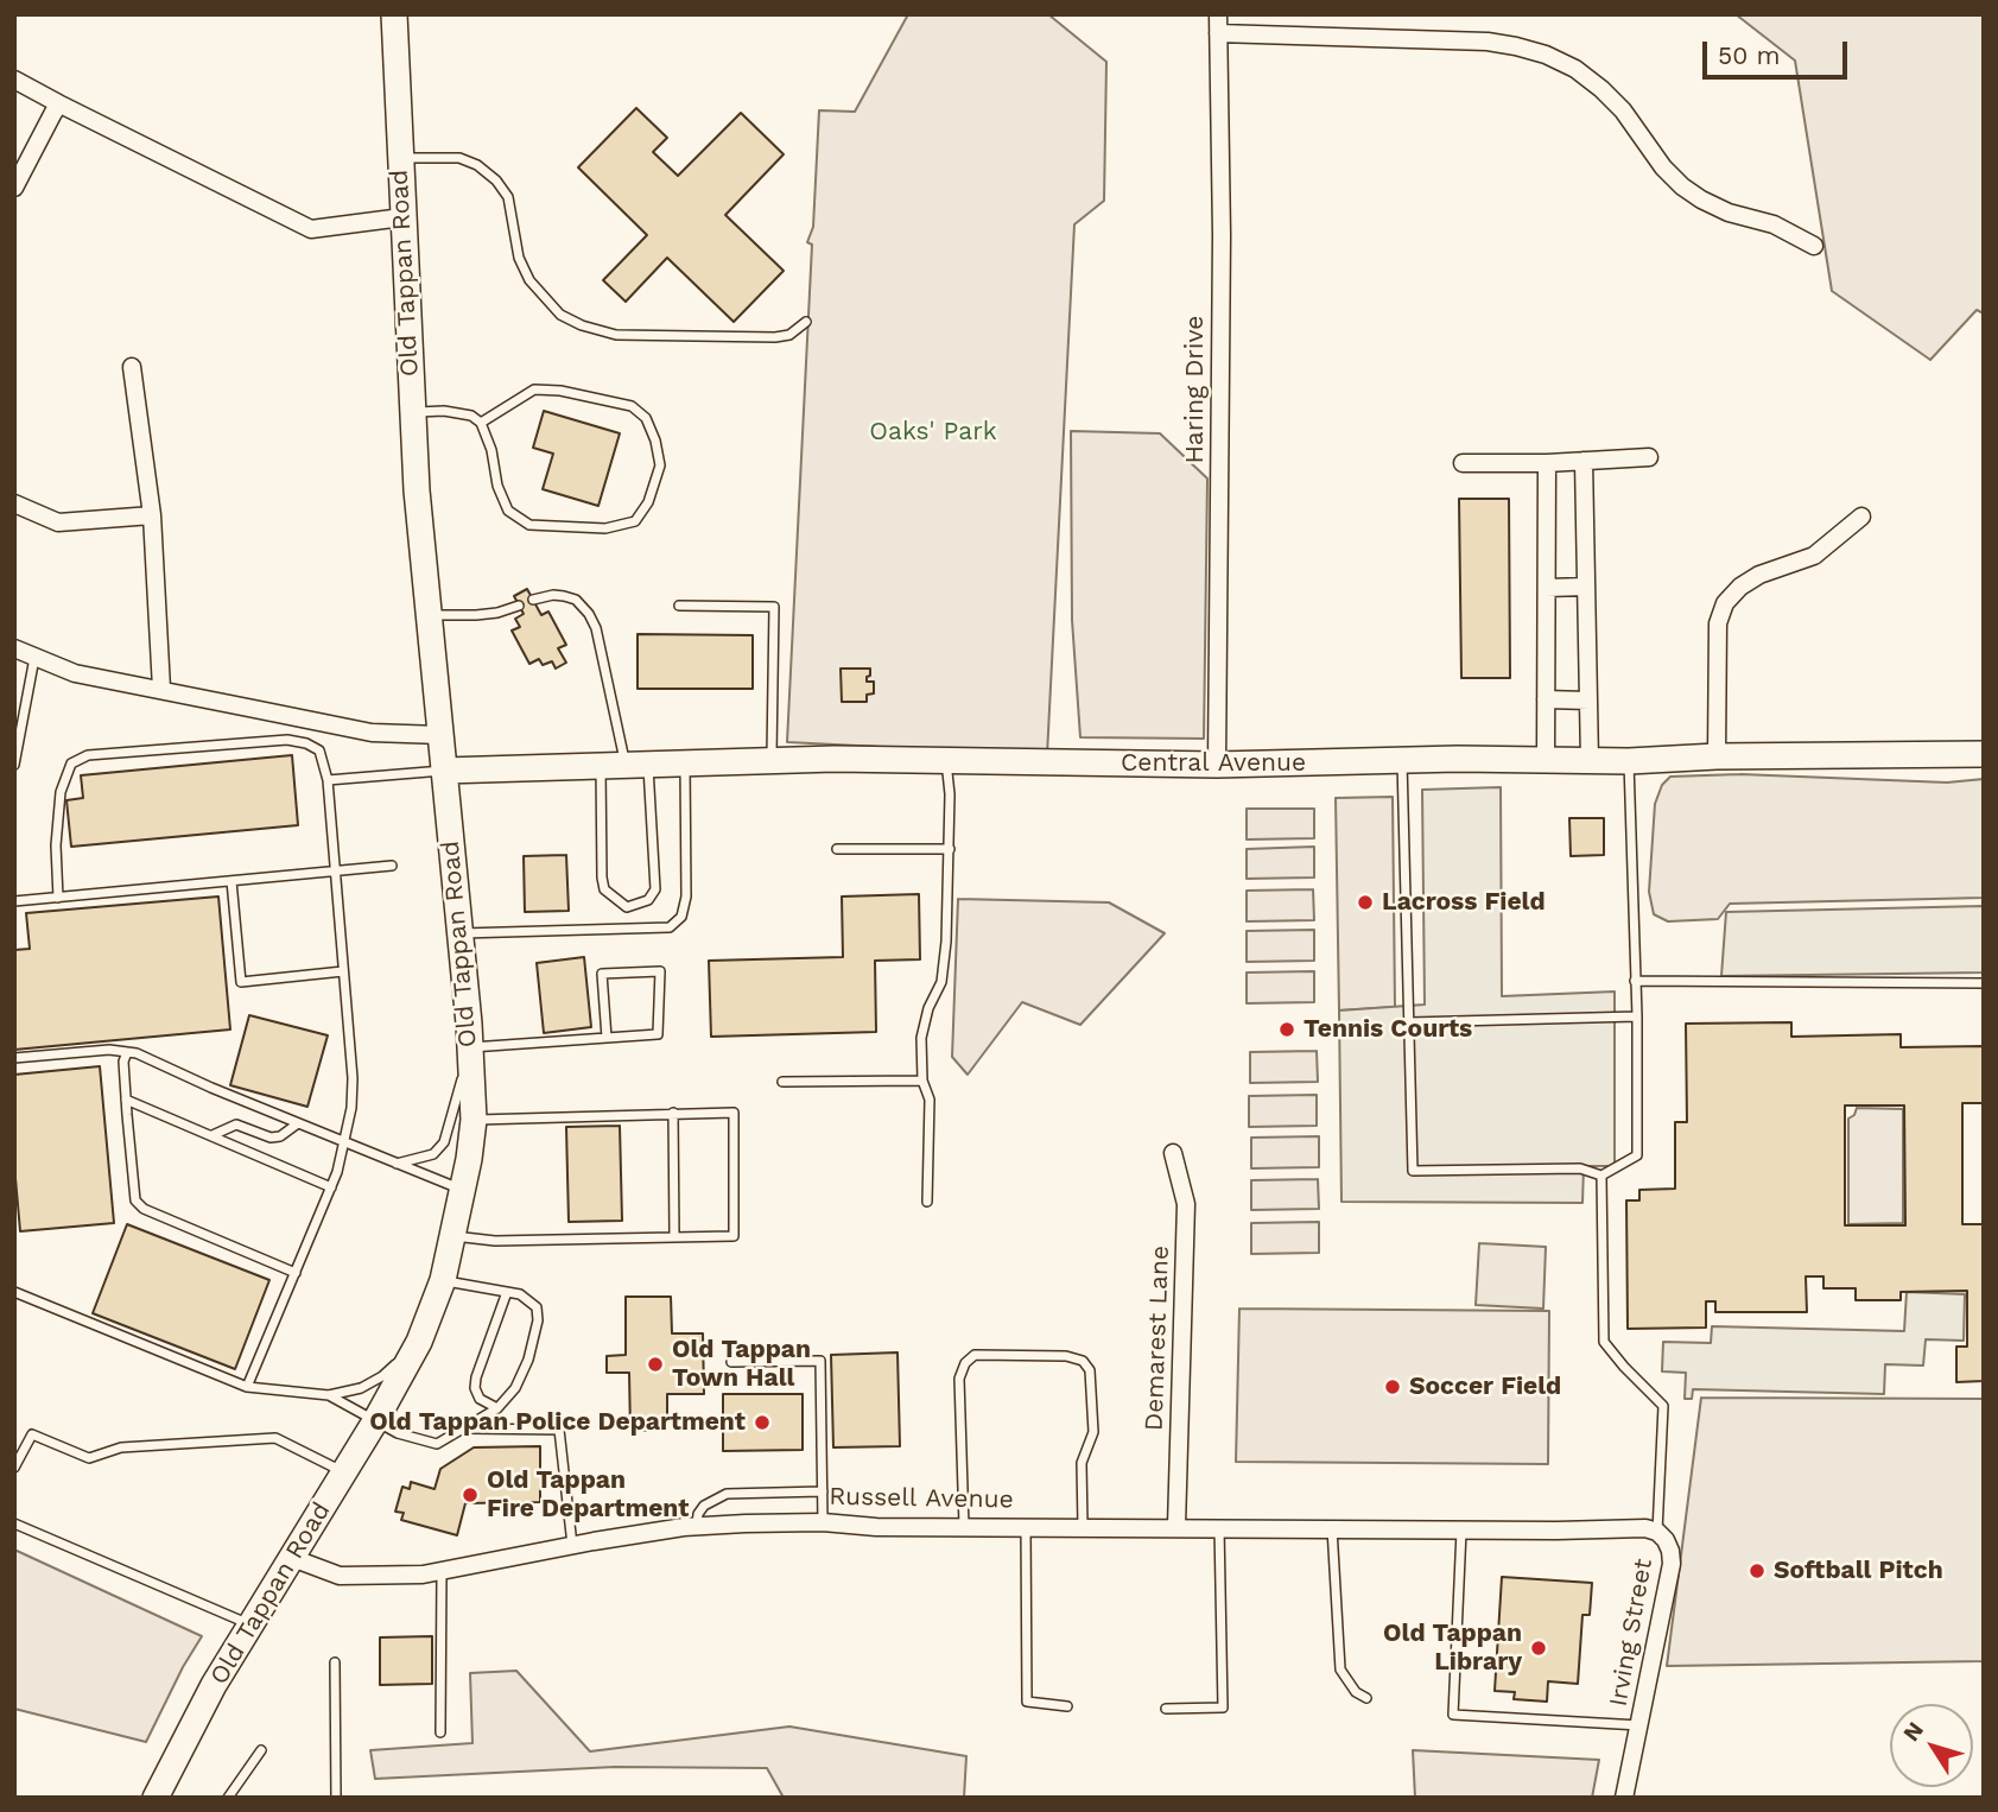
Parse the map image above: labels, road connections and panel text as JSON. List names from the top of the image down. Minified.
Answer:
{"streets":{"main road":["Old Tappan Road","Central Avenue"],"street":["Haring Drive","Demarest Lane","Russell Avenue","Irving Street"]},"crossings":[["Old Tappan Road","Central Avenue"],["Old Tappan Road","Russell Avenue"],["Haring Drive","Central Avenue"],["Demarest Lane","Russell Avenue"],["Russell Avenue","Irving Street"]],"parks":["Oaks' Park"],"places":["Lacross Field","Tennis Courts","Old Tappan Town Hall","Soccer Field","Old Tappan Police Department","Old Tappan Fire Department","Softball Pitch","Old Tappan Library"],"scale_bar":"50 m","north":"top left"}
